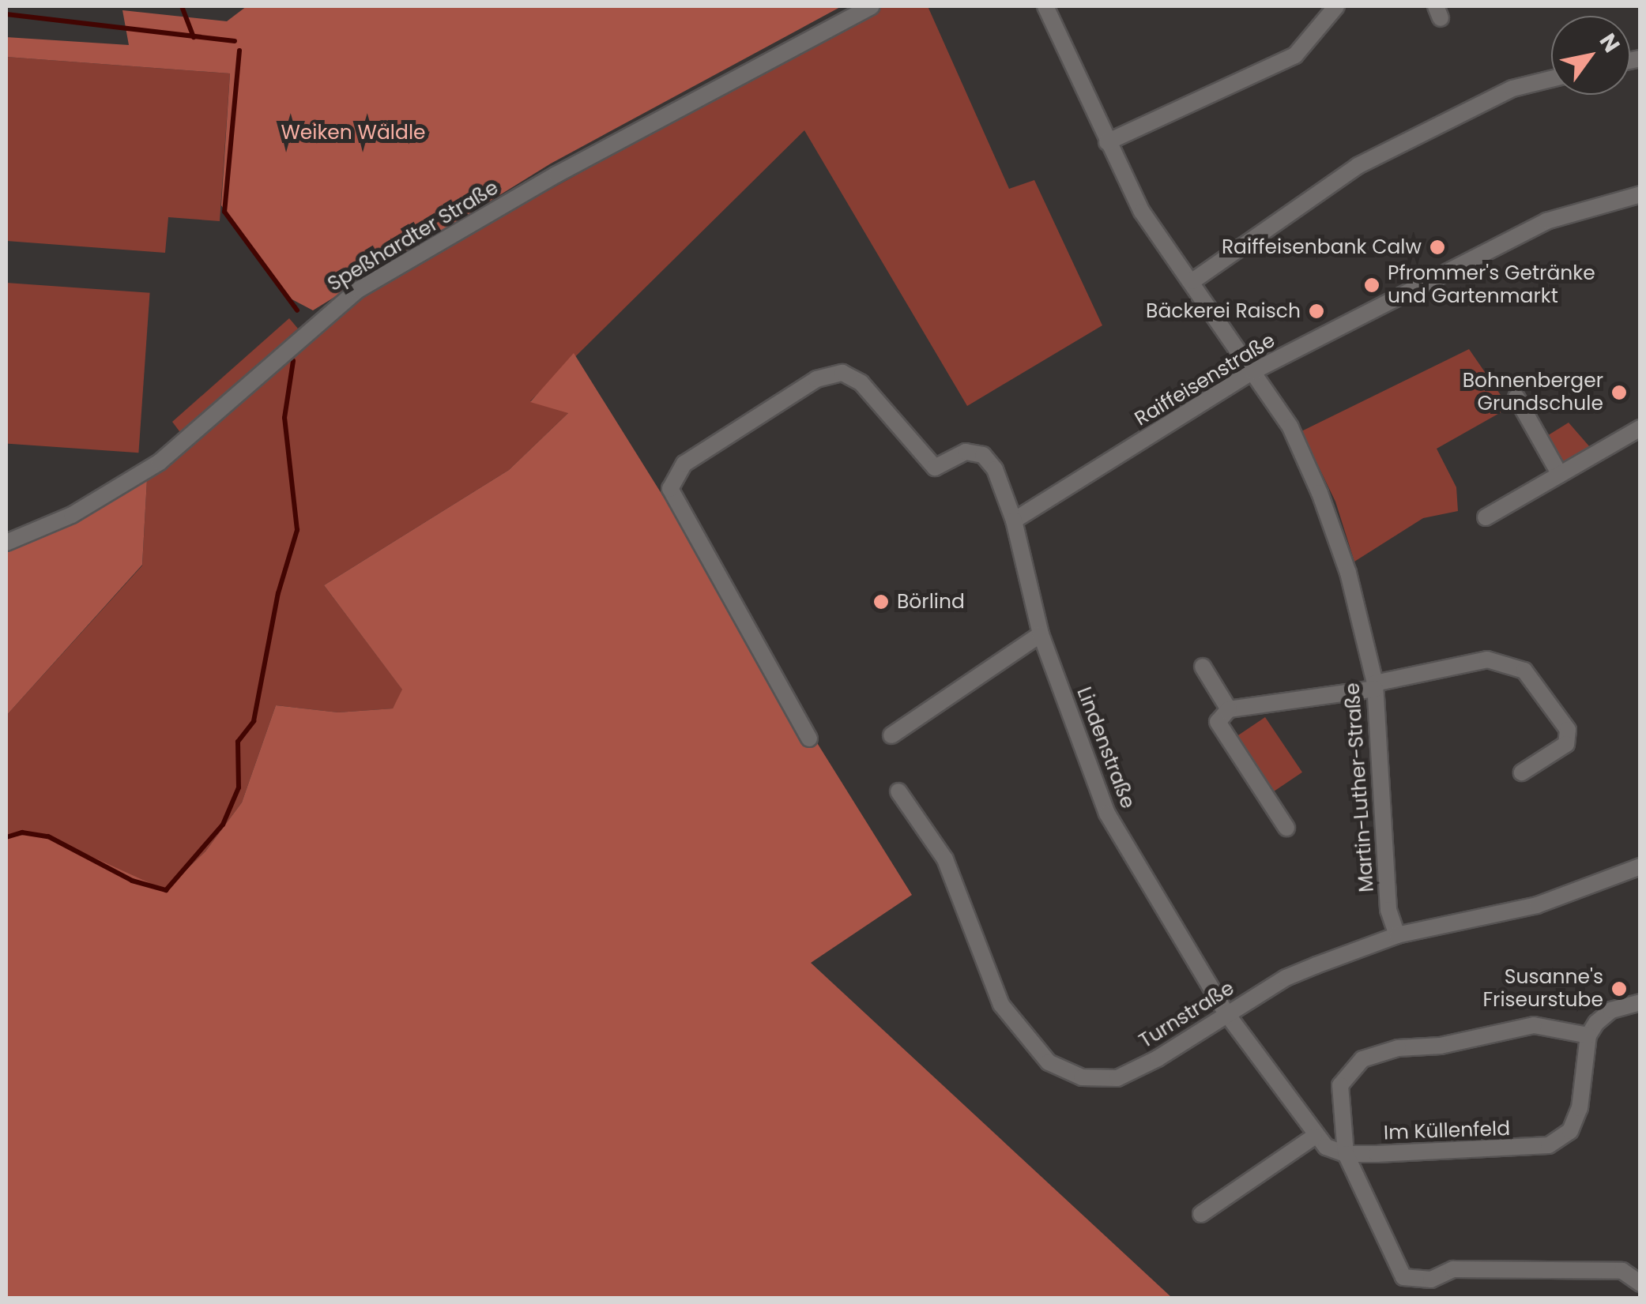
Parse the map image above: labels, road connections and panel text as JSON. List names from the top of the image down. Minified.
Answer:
{"streets":{"street":["Speßhardter Straße","Raiffeisenstraße","Lindenstraße","Martin-Luther-Straße","Turnstraße","Im Küllenfeld"]},"crossings":[["Raiffeisenstraße","Lindenstraße"],["Raiffeisenstraße","Martin-Luther-Straße"],["Lindenstraße","Turnstraße"],["Martin-Luther-Straße","Turnstraße"]],"parks":["Weiken Wäldle"],"places":["Raiffeisenbank Calw","Pfrommer's Getränke und Gartenmarkt","Bäckerei Raisch","Bohnenberger Grundschule","Börlind","Susanne's Friseurstube"],"north":"top right"}
